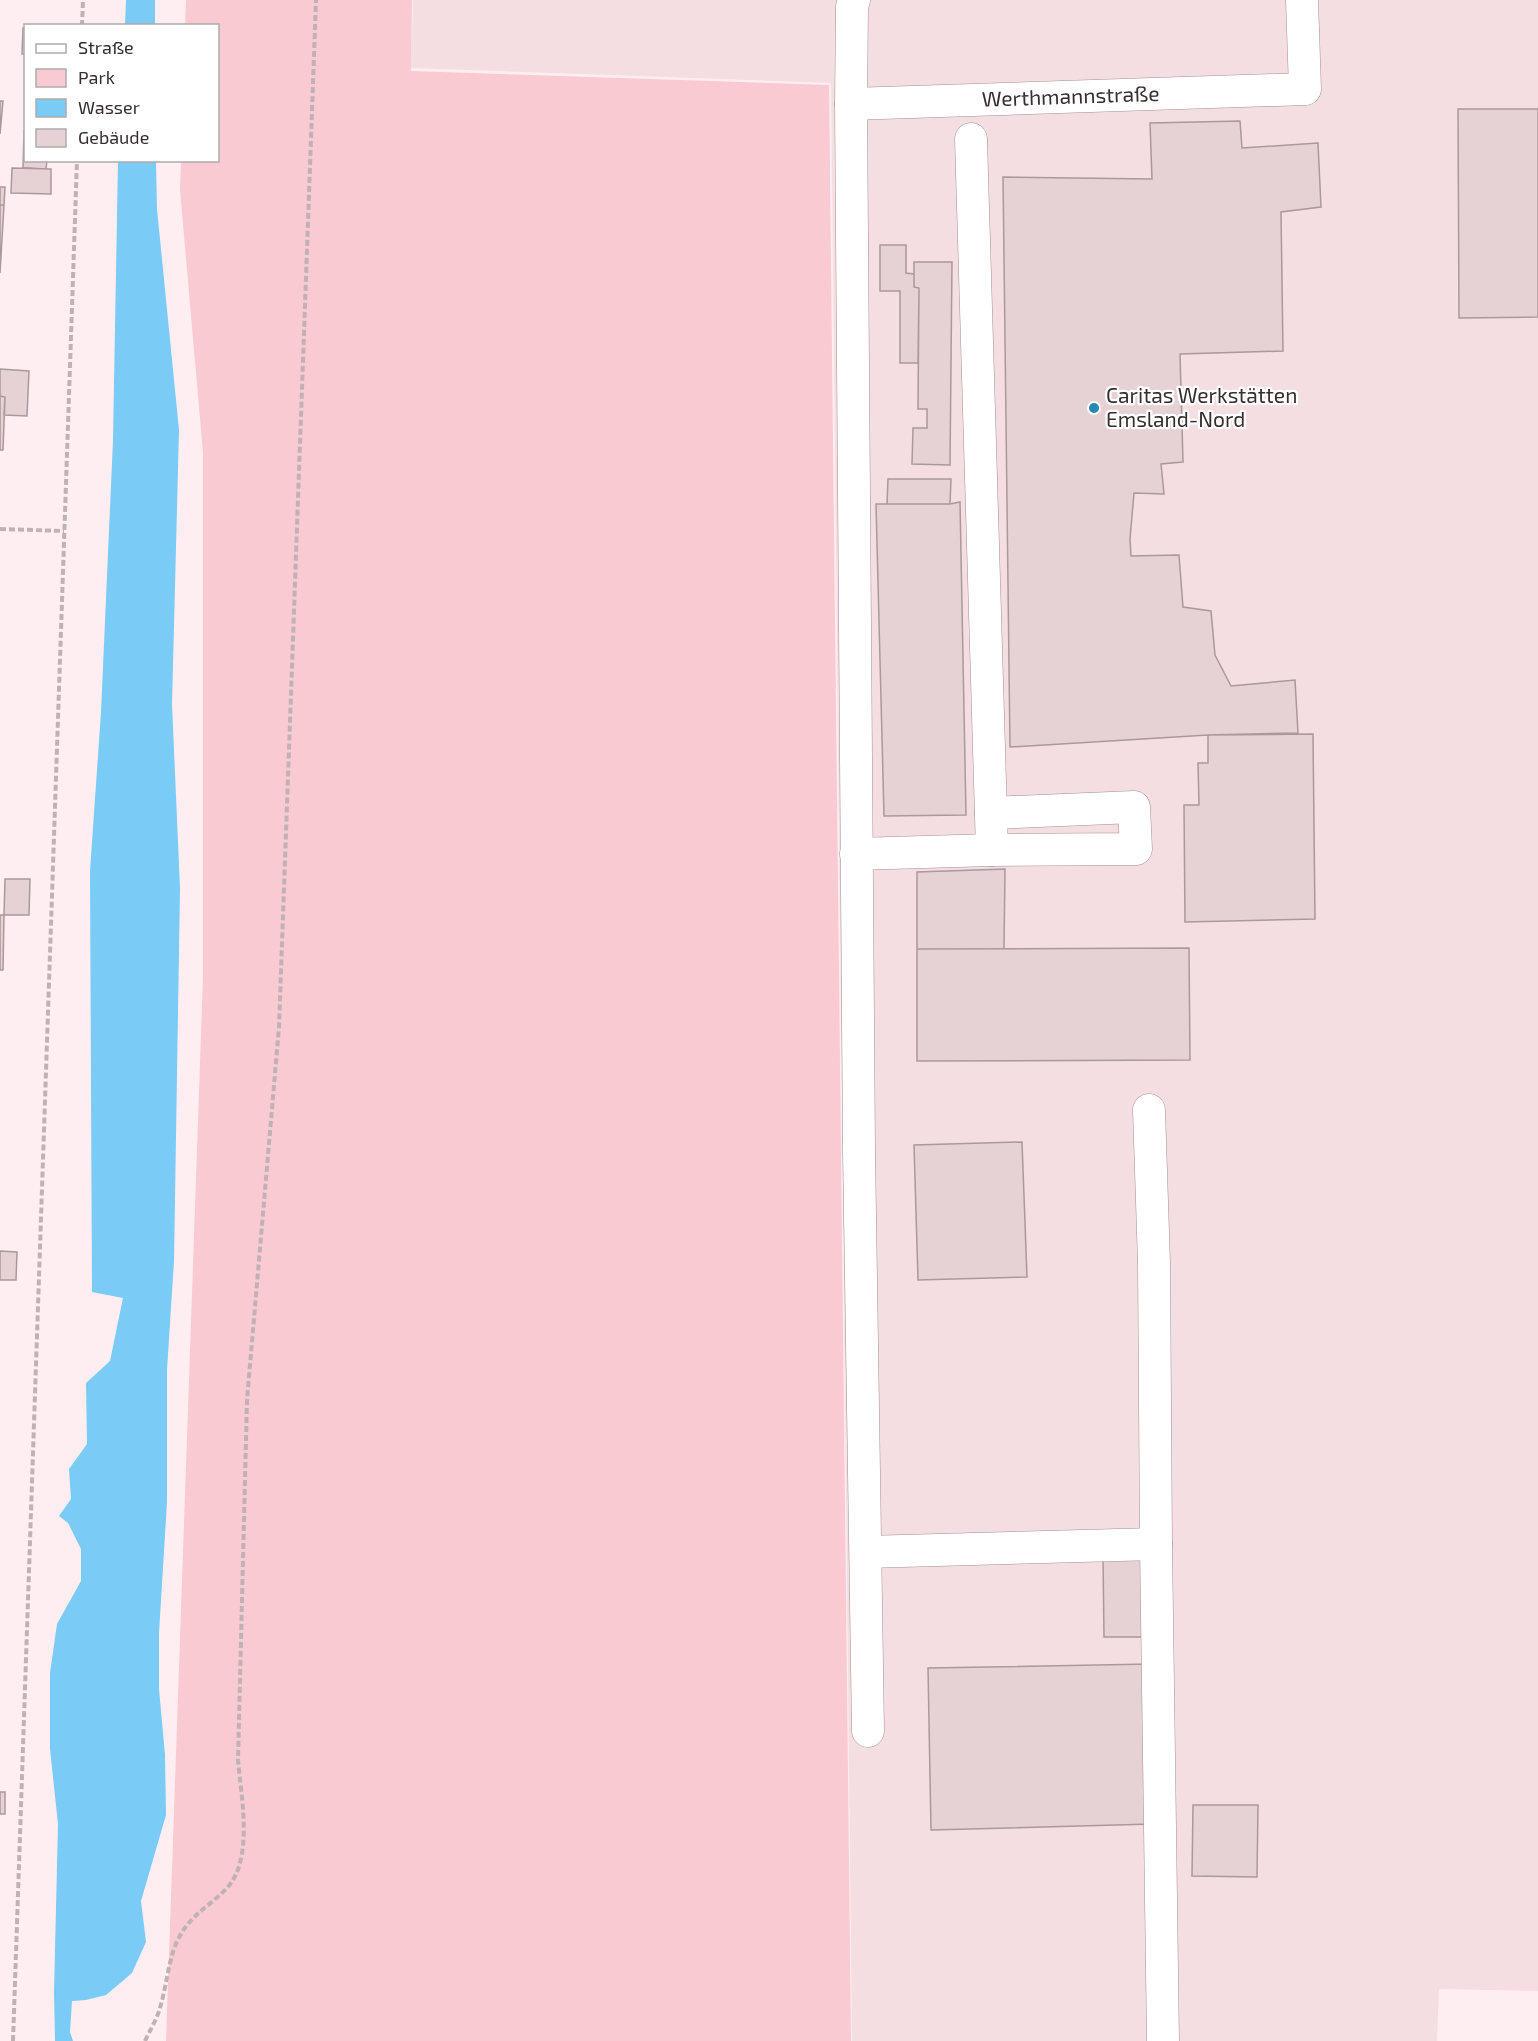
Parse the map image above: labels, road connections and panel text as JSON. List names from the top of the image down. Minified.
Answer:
{"streets":{"street":["Werthmannstraße"]},"places":["Caritas Werkstätten Emsland-Nord"],"legend":["Straße","Park","Wasser","Gebäude"]}
